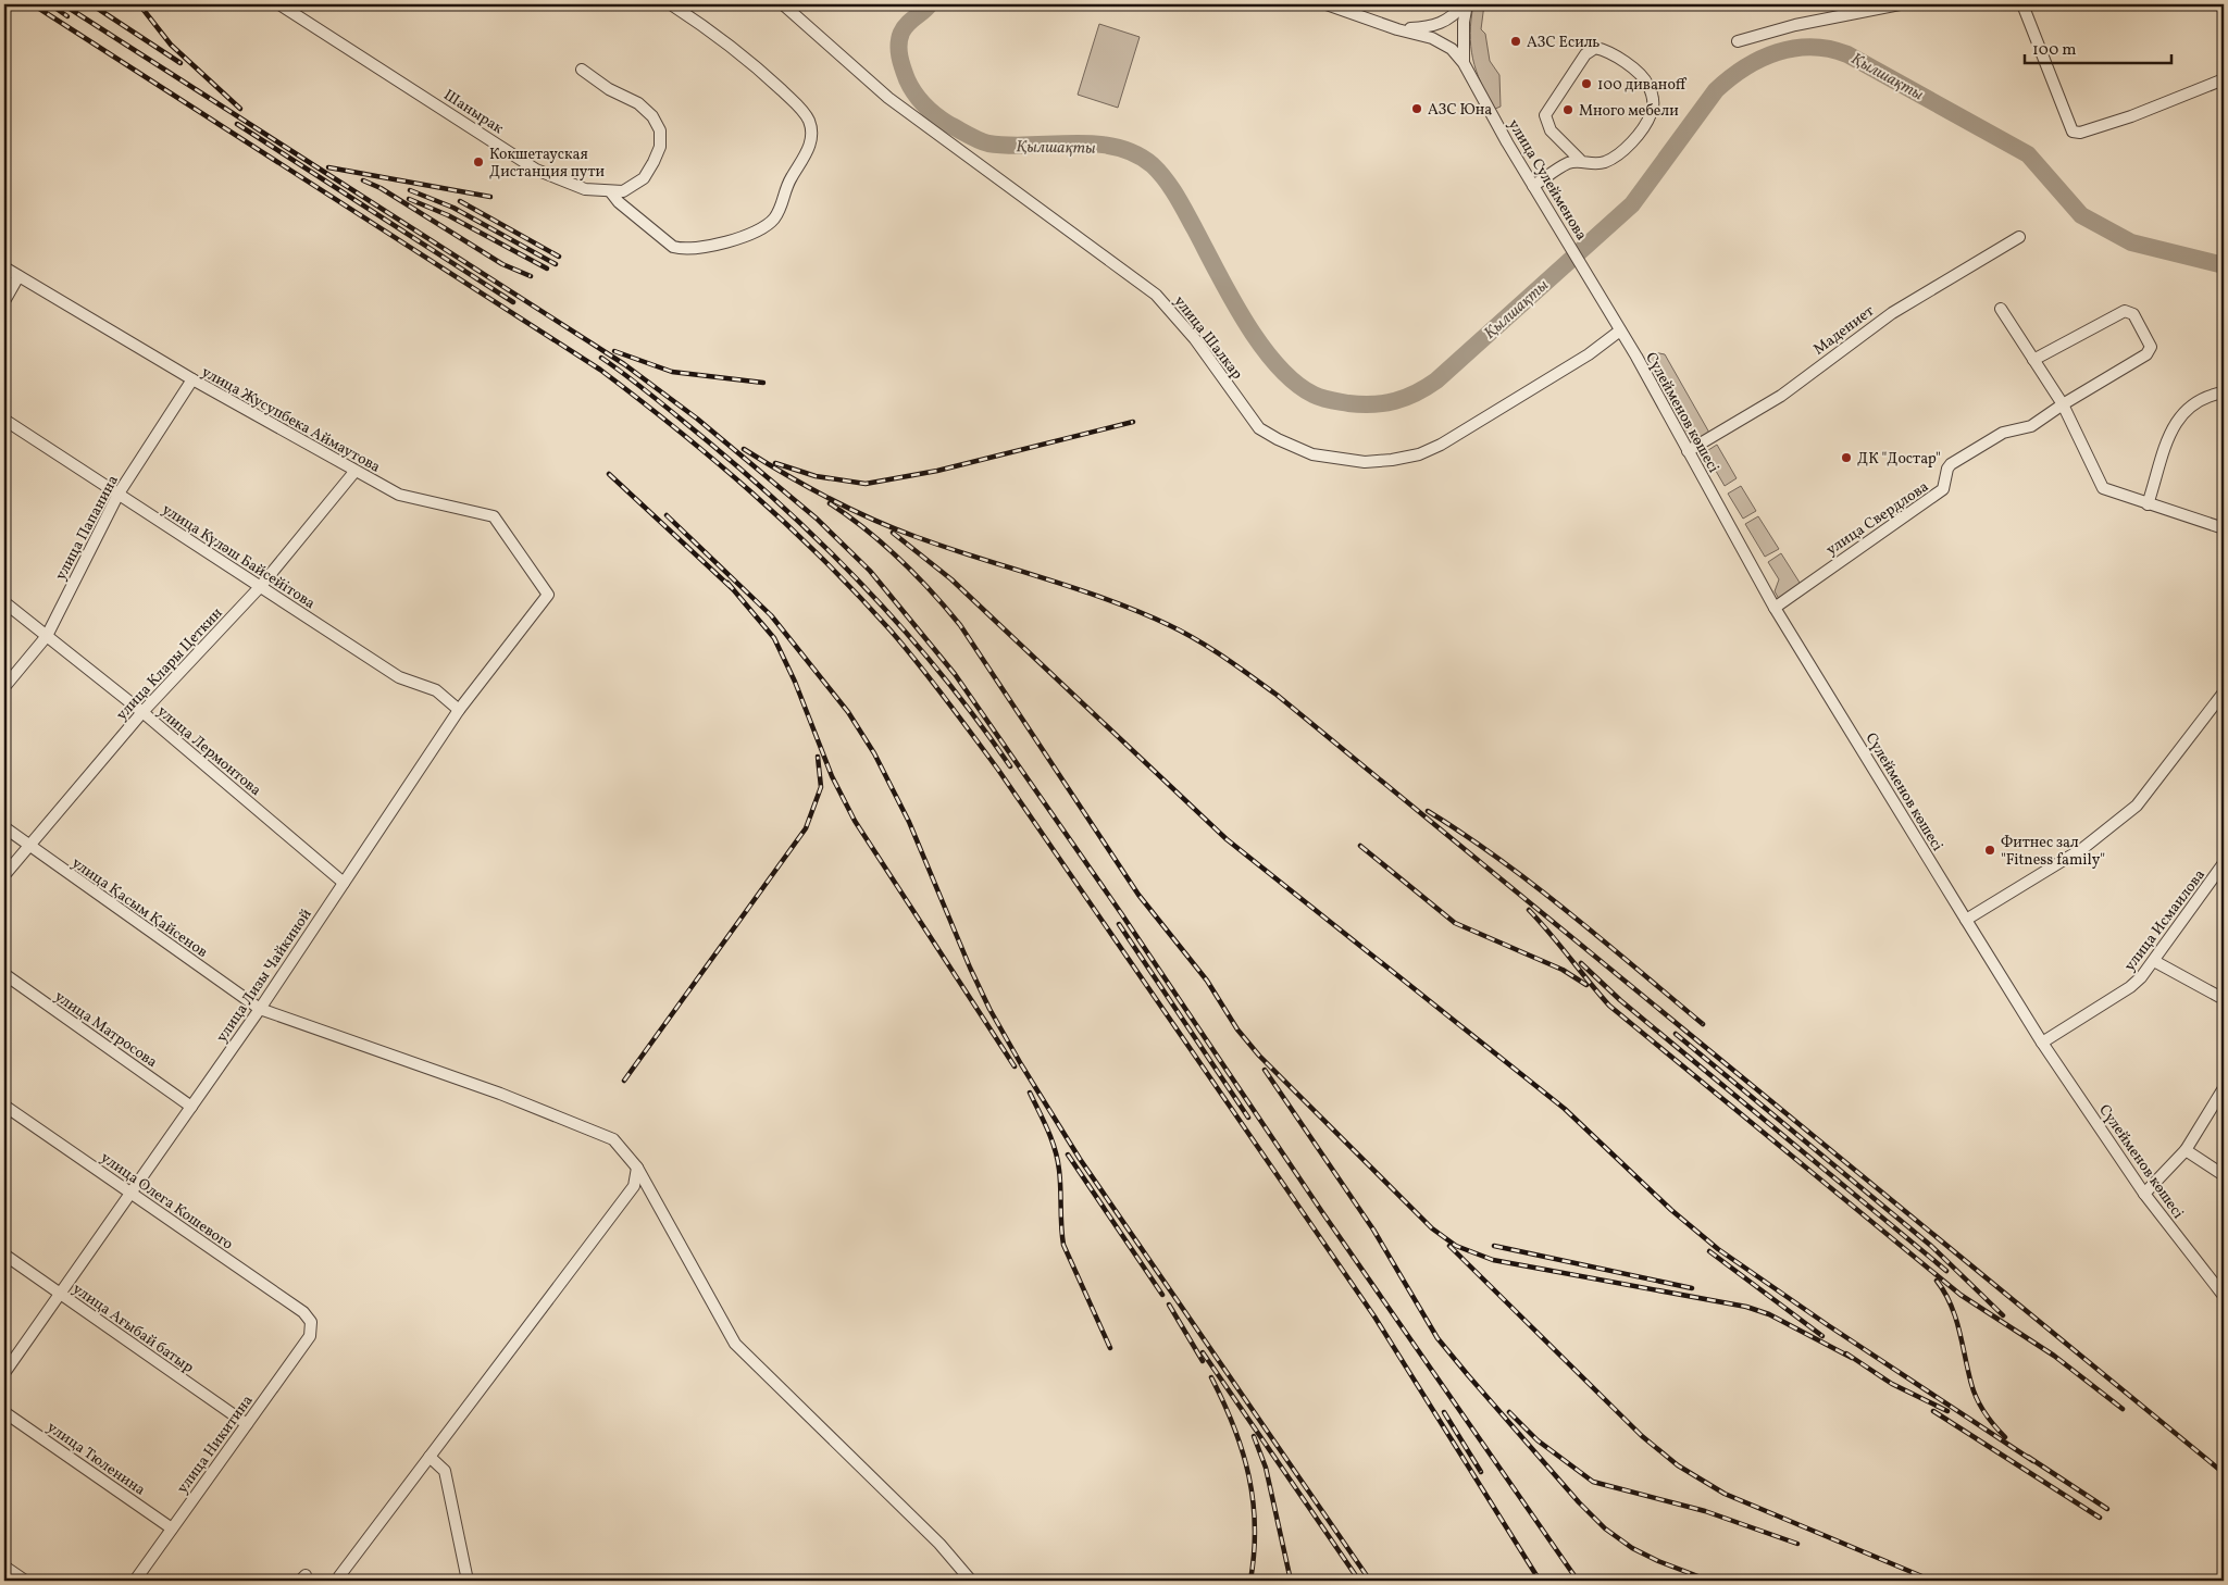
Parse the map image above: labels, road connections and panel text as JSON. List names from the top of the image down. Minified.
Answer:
{"streets":{"street":["Шанырак","улица Сулейменова","Мадениет","улица Шалкар","Сүлейменов көшесі","улица Жусупбека Аймаутова","улица Свердлова","улица Папанина","улица Күләш Байсейітова","улица Клары Цеткин","улица Лермонтова","улица Қасым Қайсенов","улица Исмаилова","улица Лизы Чайкиной","улица Матросова","улица Олега Кошевого","улица Ағыбай батыр","улица Никитина","улица Тюленина"]},"crossings":[["улица Сулейменова","Сүлейменов көшесі"],["Мадениет","Сүлейменов көшесі"],["улица Шалкар","Сүлейменов көшесі"],["Сүлейменов көшесі","улица Свердлова"],["Сүлейменов көшесі","улица Исмаилова"],["улица Жусупбека Аймаутова","улица Папанина"],["улица Жусупбека Аймаутова","улица Клары Цеткин"],["улица Жусупбека Аймаутова","улица Лизы Чайкиной"],["улица Папанина","улица Күләш Байсейітова"],["улица Папанина","улица Лермонтова"],["улица Күләш Байсейітова","улица Клары Цеткин"],["улица Күләш Байсейітова","улица Лизы Чайкиной"],["улица Клары Цеткин","улица Лермонтова"],["улица Клары Цеткин","улица Қасым Қайсенов"],["улица Лермонтова","улица Лизы Чайкиной"],["улица Қасым Қайсенов","улица Лизы Чайкиной"],["улица Лизы Чайкиной","улица Матросова"],["улица Лизы Чайкиной","улица Олега Кошевого"],["улица Лизы Чайкиной","улица Ағыбай батыр"],["улица Олега Кошевого","улица Никитина"],["улица Ағыбай батыр","улица Никитина"],["улица Никитина","улица Тюленина"]],"water":["Қылшақты"],"places":["АЗС Есиль","100 диваноff","АЗС Юна","Много мебели","Кокшетауская Дистанция пути","ДК \"Достар\"","Фитнес зал \"Fitness family\""],"scale_bar":"100 m"}
